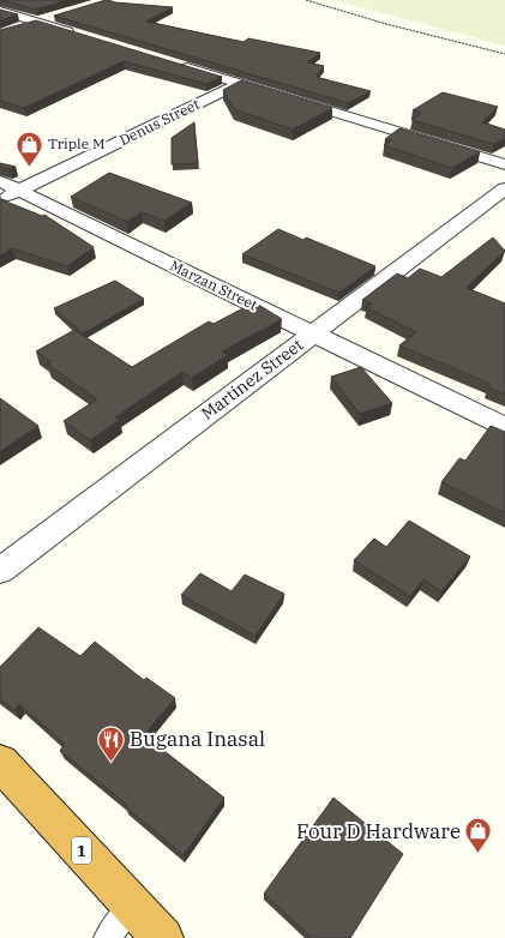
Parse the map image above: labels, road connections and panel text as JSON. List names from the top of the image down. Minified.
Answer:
{"streets":{"highway":["1"],"street":["Denus Street","Marzan Street","Martinez Street"]},"crossings":[["Denus Street","Marzan Street"],["Marzan Street","Martinez Street"]],"places":{"shop":["Triple M","Four D Hardware"],"restaurant":["Bugana Inasal"]}}
